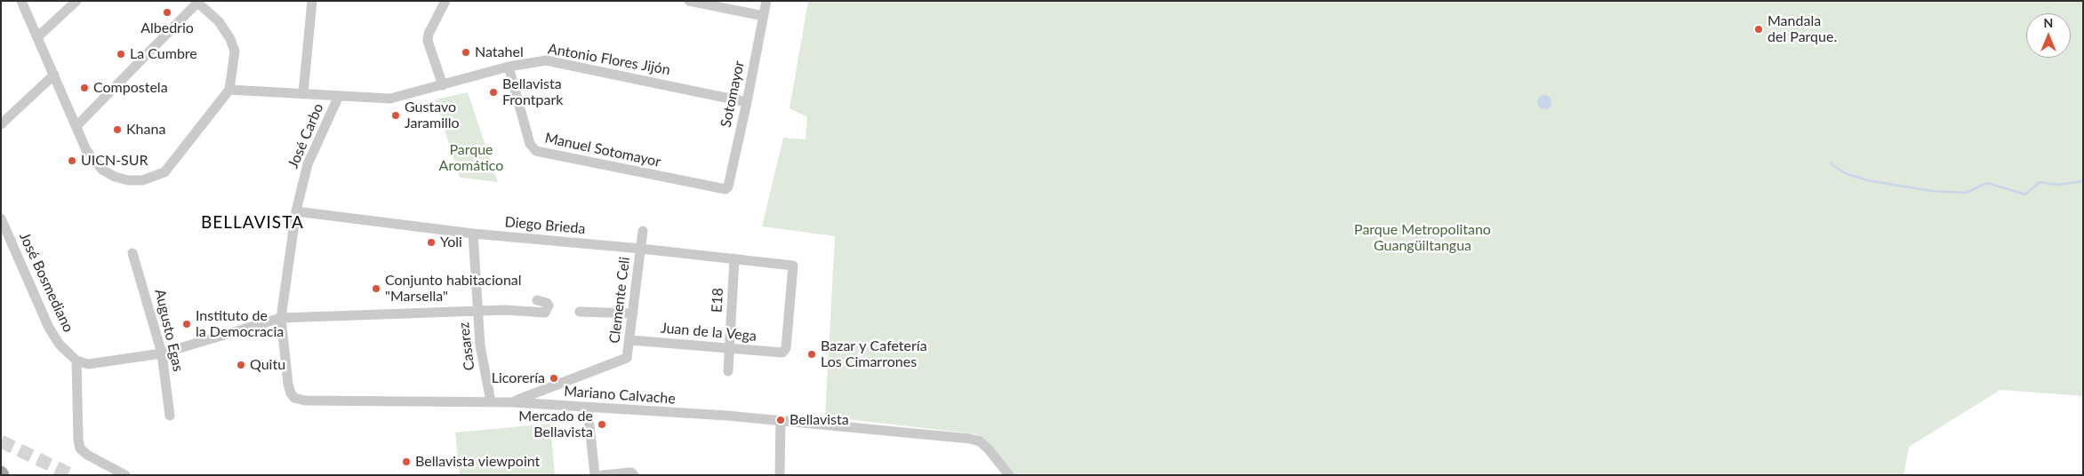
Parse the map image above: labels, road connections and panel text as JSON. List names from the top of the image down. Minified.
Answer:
{"streets":{"street":["Antonio Flores Jijón","Sotomayor","José Carbo","Manuel Sotomayor","Diego Brieda","José Bosmediano","Clemente Celi","E18","Augusto Egas","Juan de la Vega","Casarez","Mariano Calvache"]},"crossings":[["Antonio Flores Jijón","Sotomayor"],["Antonio Flores Jijón","José Carbo"],["Antonio Flores Jijón","Manuel Sotomayor"],["Sotomayor","Manuel Sotomayor"],["José Carbo","Diego Brieda"],["José Carbo","Mariano Calvache"],["Diego Brieda","Clemente Celi"],["Diego Brieda","E18"],["Diego Brieda","Juan de la Vega"],["Diego Brieda","Casarez"],["Clemente Celi","Juan de la Vega"],["Clemente Celi","Mariano Calvache"],["E18","Juan de la Vega"],["Casarez","Mariano Calvache"]],"districts":["BELLAVISTA"],"parks":["Parque Aromático","Parque Metropolitano Guangüiltangua"],"places":["Albedrio","Mandala del Parque.","Natahel","La Cumbre","Compostela","Bellavista Frontpark","Gustavo Jaramillo","Khana","UICN-SUR","Yoli","Conjunto habitacional \"Marsella\"","Instituto de la Democracia","Bazar y Cafetería Los Cimarrones","Quitu","Licorería","Bellavista","Mercado de Bellavista","Bellavista viewpoint"],"north":"top"}
